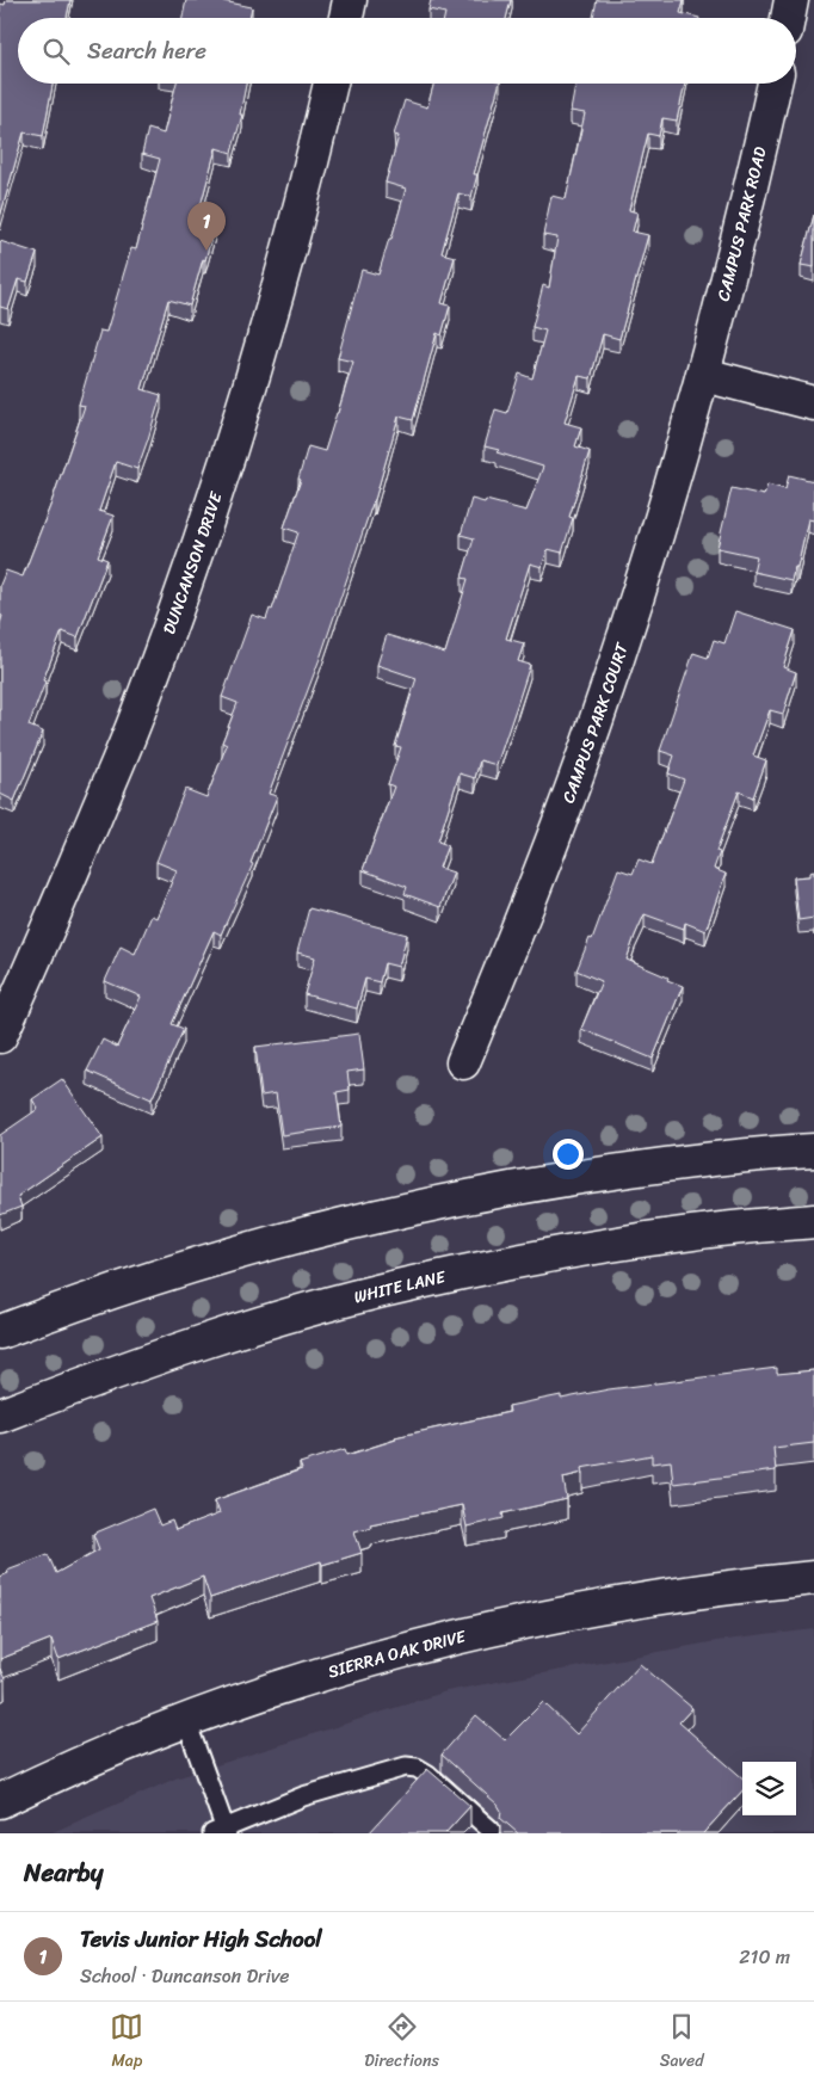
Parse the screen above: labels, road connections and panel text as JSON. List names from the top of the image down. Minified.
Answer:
{"streets":{"street":["CAMPUS PARK ROAD","DUNCANSON DRIVE","CAMPUS PARK COURT","WHITE LANE","SIERRA OAK DRIVE"]},"crossings":[["CAMPUS PARK ROAD","CAMPUS PARK COURT"]],"page":{"search":"Search here","pins":"1","heading":"Nearby","list":[{"mark":"1","name":"Tevis Junior High School","note":"School · Duncanson Drive","value":"210 m"}],"nav":["Map","Directions","Saved"]}}
